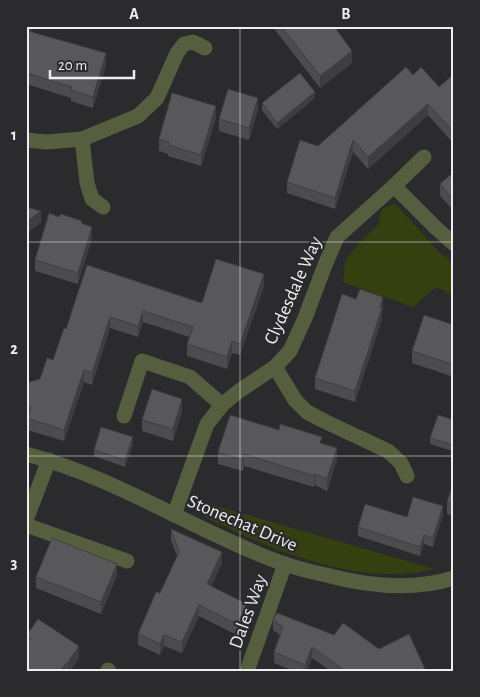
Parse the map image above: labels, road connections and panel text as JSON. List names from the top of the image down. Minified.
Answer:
{"streets":{"street":["Clydesdale Way","Stonechat Drive","Dales Way"]},"crossings":[["Clydesdale Way","Stonechat Drive"],["Stonechat Drive","Dales Way"]],"scale_bar":"20 m","grid":{"columns":["A","B"],"rows":["1","2","3"]}}
